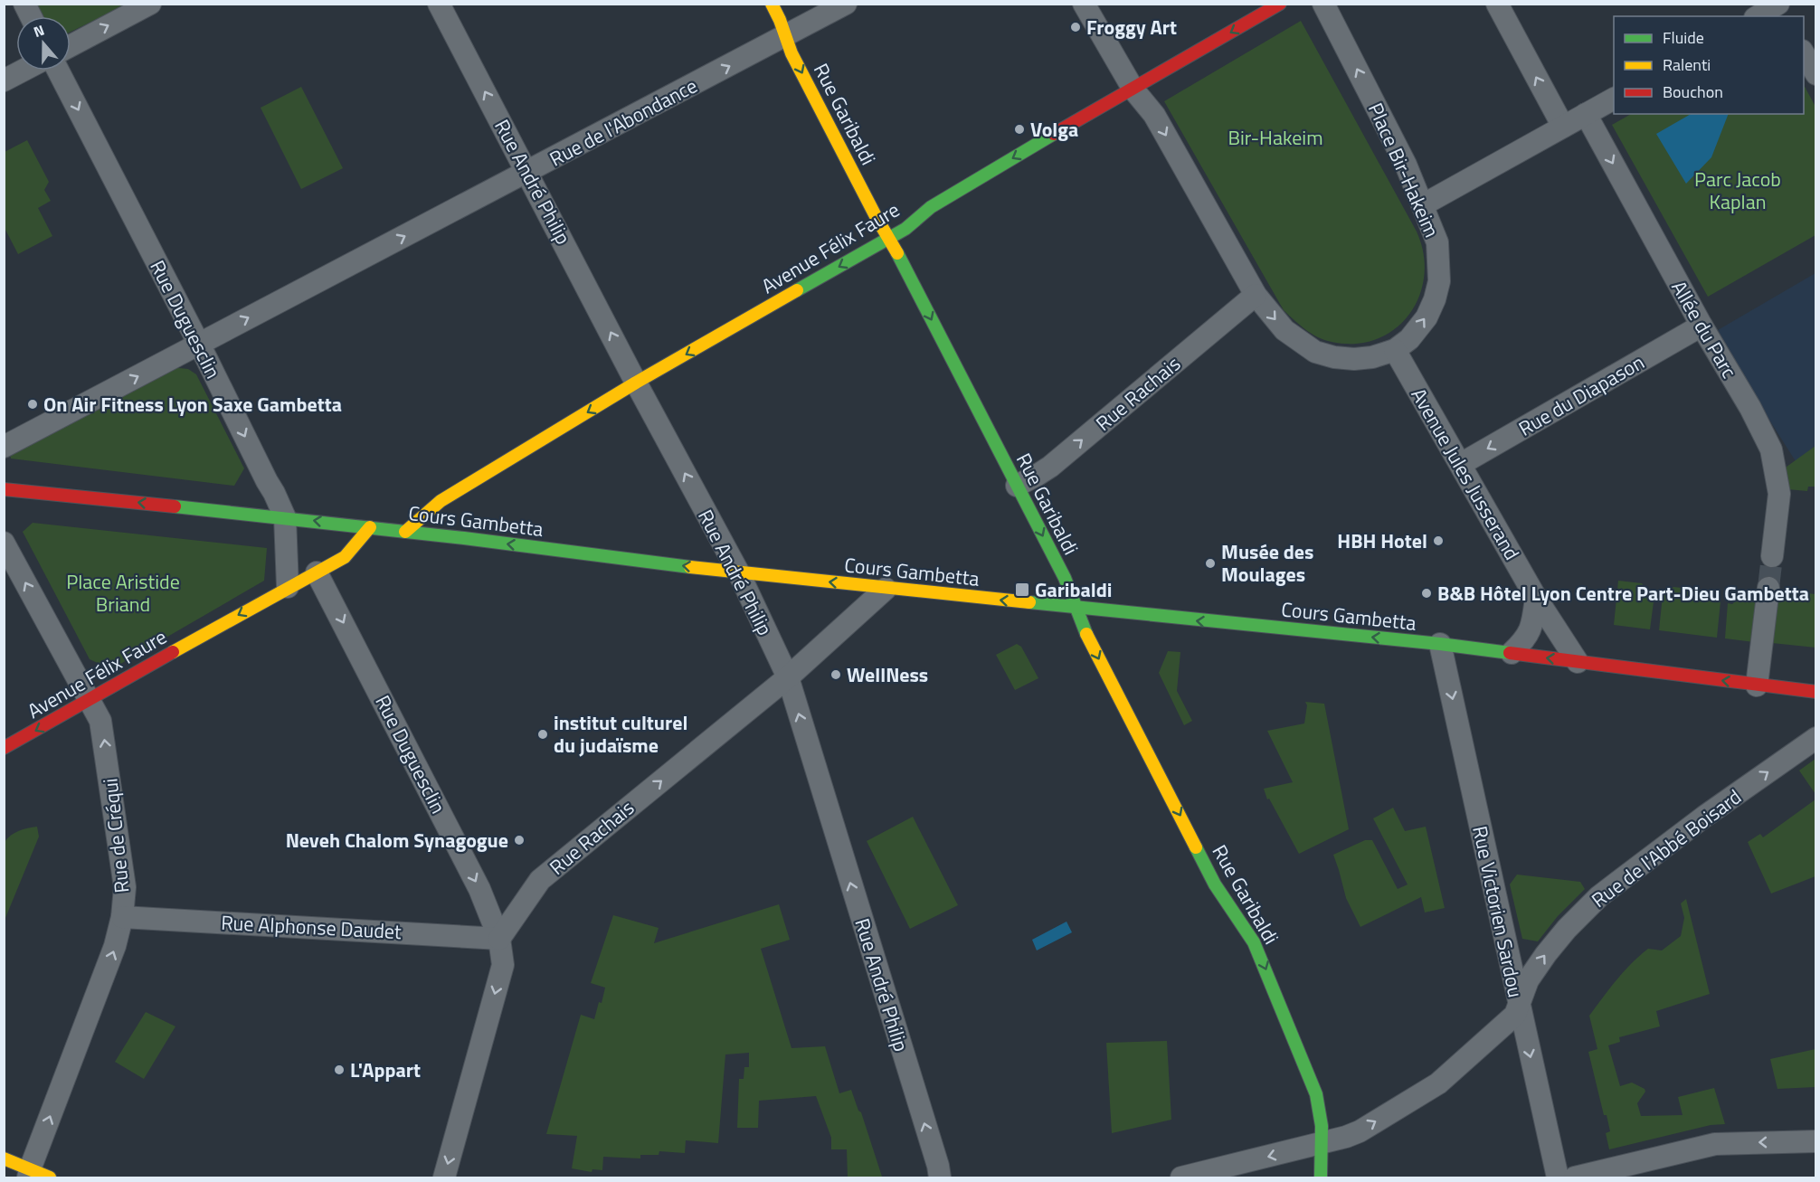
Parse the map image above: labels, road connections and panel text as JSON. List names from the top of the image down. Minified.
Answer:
{"streets":{"main road":["Rue Garibaldi","Avenue Félix Faure","Cours Gambetta"],"street":["Rue de l'Abondance","Place Bir-Hakeim","Rue André Philip","Rue Duguesclin","Allée du Parc","Rue Rachais","Rue du Diapason","Avenue Jules Jusserand","Rue de Créqui","Rue de l'Abbé Boisard","Rue Victorien Sardou","Rue Alphonse Daudet"]},"crossings":[["Rue Garibaldi","Rue de l'Abondance"],["Rue Garibaldi","Avenue Félix Faure"],["Rue Garibaldi","Rue Rachais"],["Rue Garibaldi","Cours Gambetta"],["Rue Garibaldi","Rue de l'Abbé Boisard"],["Rue de l'Abondance","Rue André Philip"],["Rue de l'Abondance","Rue Duguesclin"],["Place Bir-Hakeim","Avenue Félix Faure"],["Place Bir-Hakeim","Rue Rachais"],["Place Bir-Hakeim","Avenue Jules Jusserand"],["Rue André Philip","Avenue Félix Faure"],["Rue André Philip","Rue Rachais"],["Rue André Philip","Cours Gambetta"],["Avenue Félix Faure","Rue Duguesclin"],["Avenue Félix Faure","Cours Gambetta"],["Avenue Félix Faure","Rue de Créqui"],["Rue Duguesclin","Rue Rachais"],["Rue Duguesclin","Cours Gambetta"],["Rue Duguesclin","Rue Alphonse Daudet"],["Allée du Parc","Rue du Diapason"],["Rue Rachais","Cours Gambetta"],["Rue Rachais","Rue Alphonse Daudet"],["Rue du Diapason","Avenue Jules Jusserand"],["Avenue Jules Jusserand","Cours Gambetta"],["Cours Gambetta","Rue Victorien Sardou"],["Rue de Créqui","Rue Alphonse Daudet"],["Rue de l'Abbé Boisard","Rue Victorien Sardou"]],"one_way":["Rue Garibaldi","Rue de l'Abondance","Rue André Philip","Avenue Félix Faure","Rue Duguesclin","Allée du Parc","Rue Rachais","Rue du Diapason","Cours Gambetta","Rue de Créqui","Rue Victorien Sardou"],"parks":["Bir-Hakeim","Parc Jacob Kaplan","Place Aristide Briand"],"places":{"other":["Froggy Art","Volga","On Air Fitness Lyon Saxe Gambetta","HBH Hotel","Musée des Moulages","B&B Hôtel Lyon Centre Part-Dieu Gambetta","WellNess","institut culturel du judaïsme","Neveh Chalom Synagogue","L'Appart"],"transit":["Garibaldi"]},"legend":["Fluide","Ralenti","Bouchon"],"north":"top"}
